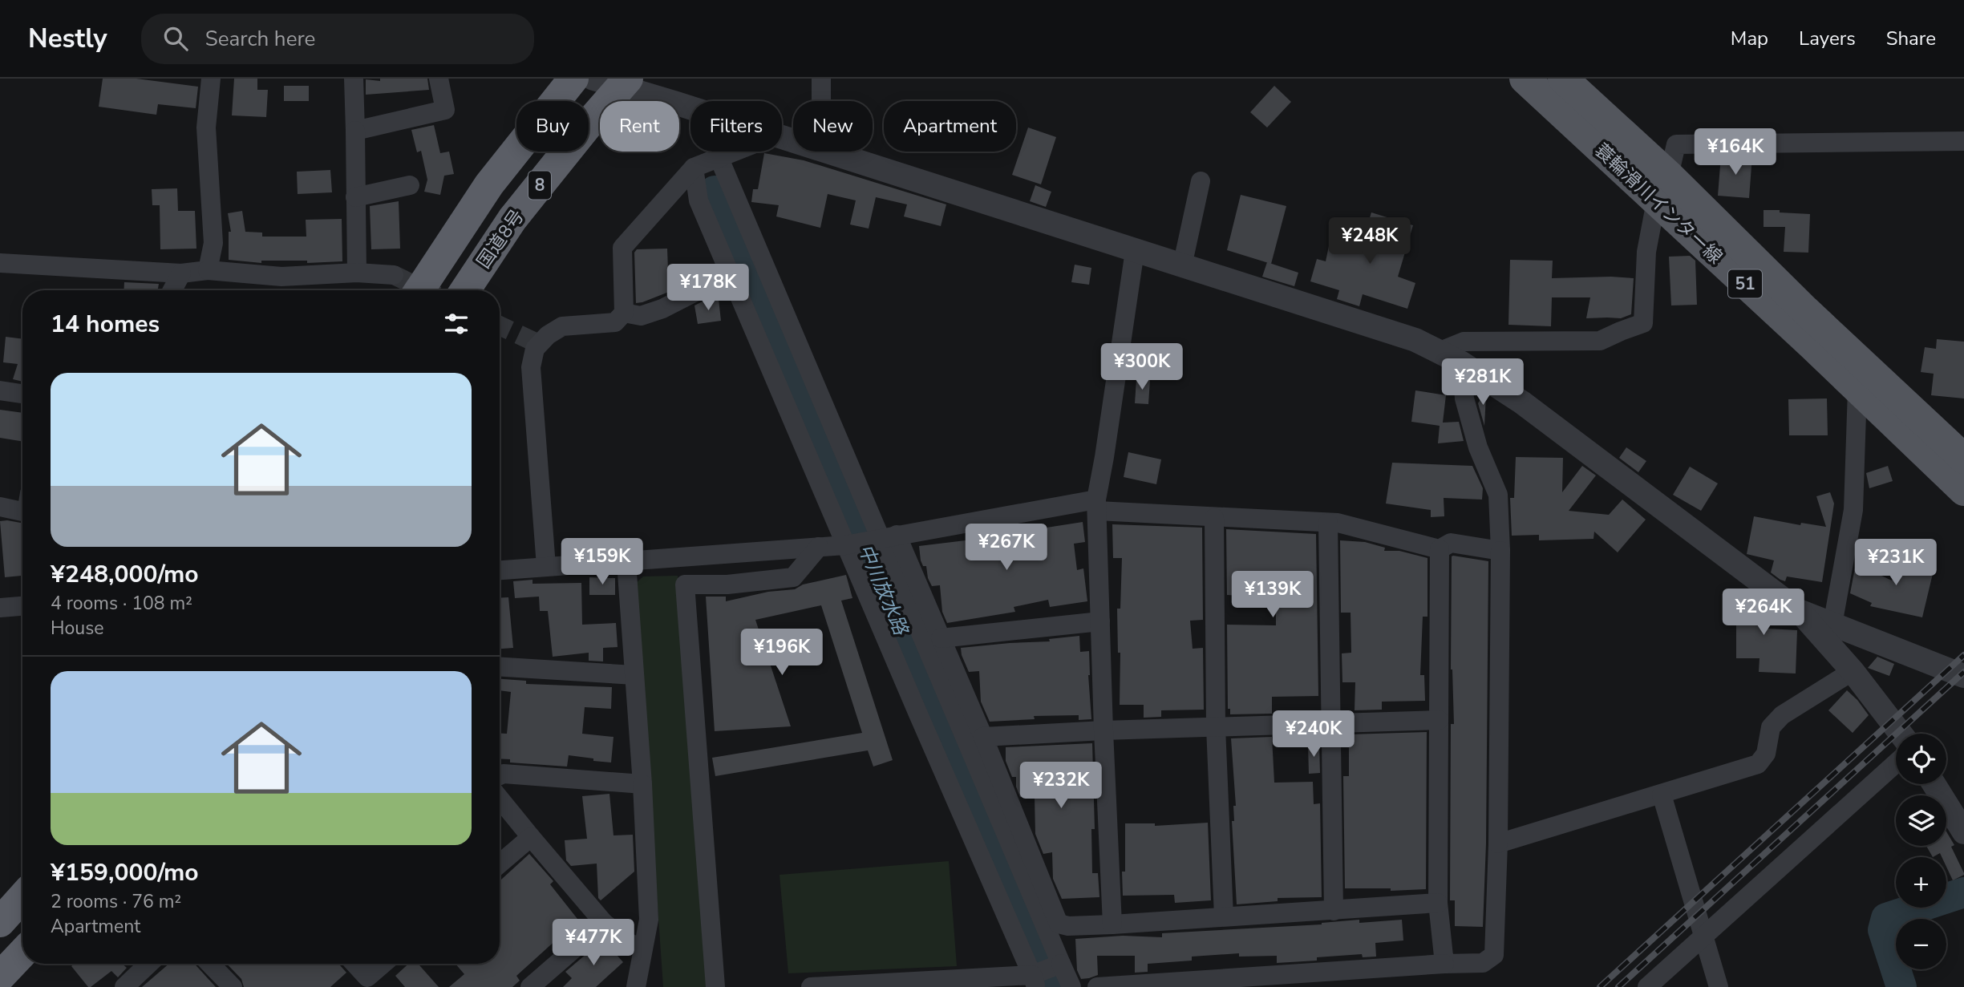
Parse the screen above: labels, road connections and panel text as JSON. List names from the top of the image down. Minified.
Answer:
{"streets":{"highway":["8","国道8号"],"main road":["蓑輪滑川インター線","51"]},"water":["中川放水路"],"page":{"header":"Nestly","search":"Search here","nav":["Map","Layers","Share"],"chip":["Buy","Rent","Filters","New","Apartment"],"price":["¥164K","¥248K","¥178K","¥300K","¥281K","¥267K","¥159K","¥231K","¥139K","¥264K","¥196K","¥240K","¥232K","¥477K"],"heading":"14 homes","list":[{"name":"¥248,000/mo","note":"4 rooms · 108 m² · House"},{"name":"¥159,000/mo","note":"2 rooms · 76 m² · Apartment"}],"map_buttons":["+","−"]}}
